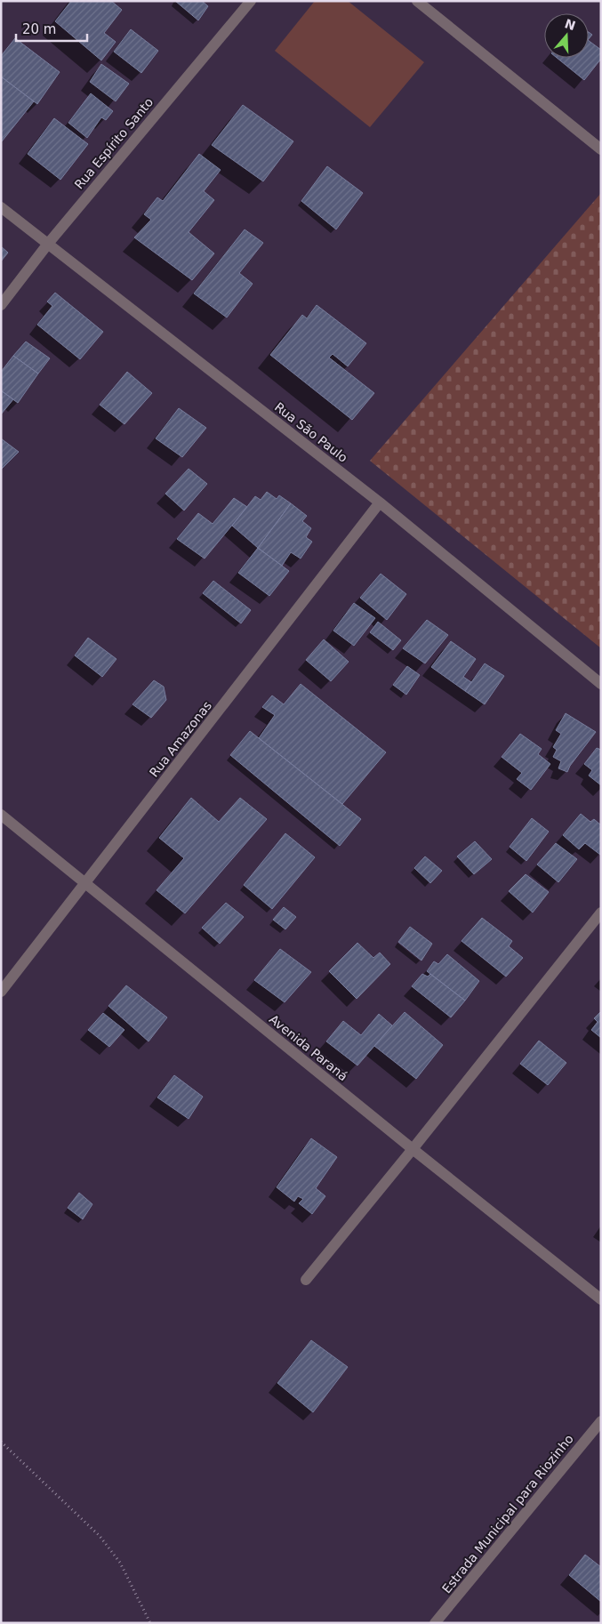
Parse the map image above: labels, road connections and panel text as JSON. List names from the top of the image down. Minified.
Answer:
{"streets":{"street":["Rua Espírito Santo","Rua São Paulo","Rua Amazonas","Avenida Paraná","Estrada Municipal para Riozinho"]},"crossings":[["Rua Espírito Santo","Rua São Paulo"],["Rua São Paulo","Rua Amazonas"],["Rua Amazonas","Avenida Paraná"]],"scale_bar":"20 m","north":"top"}
